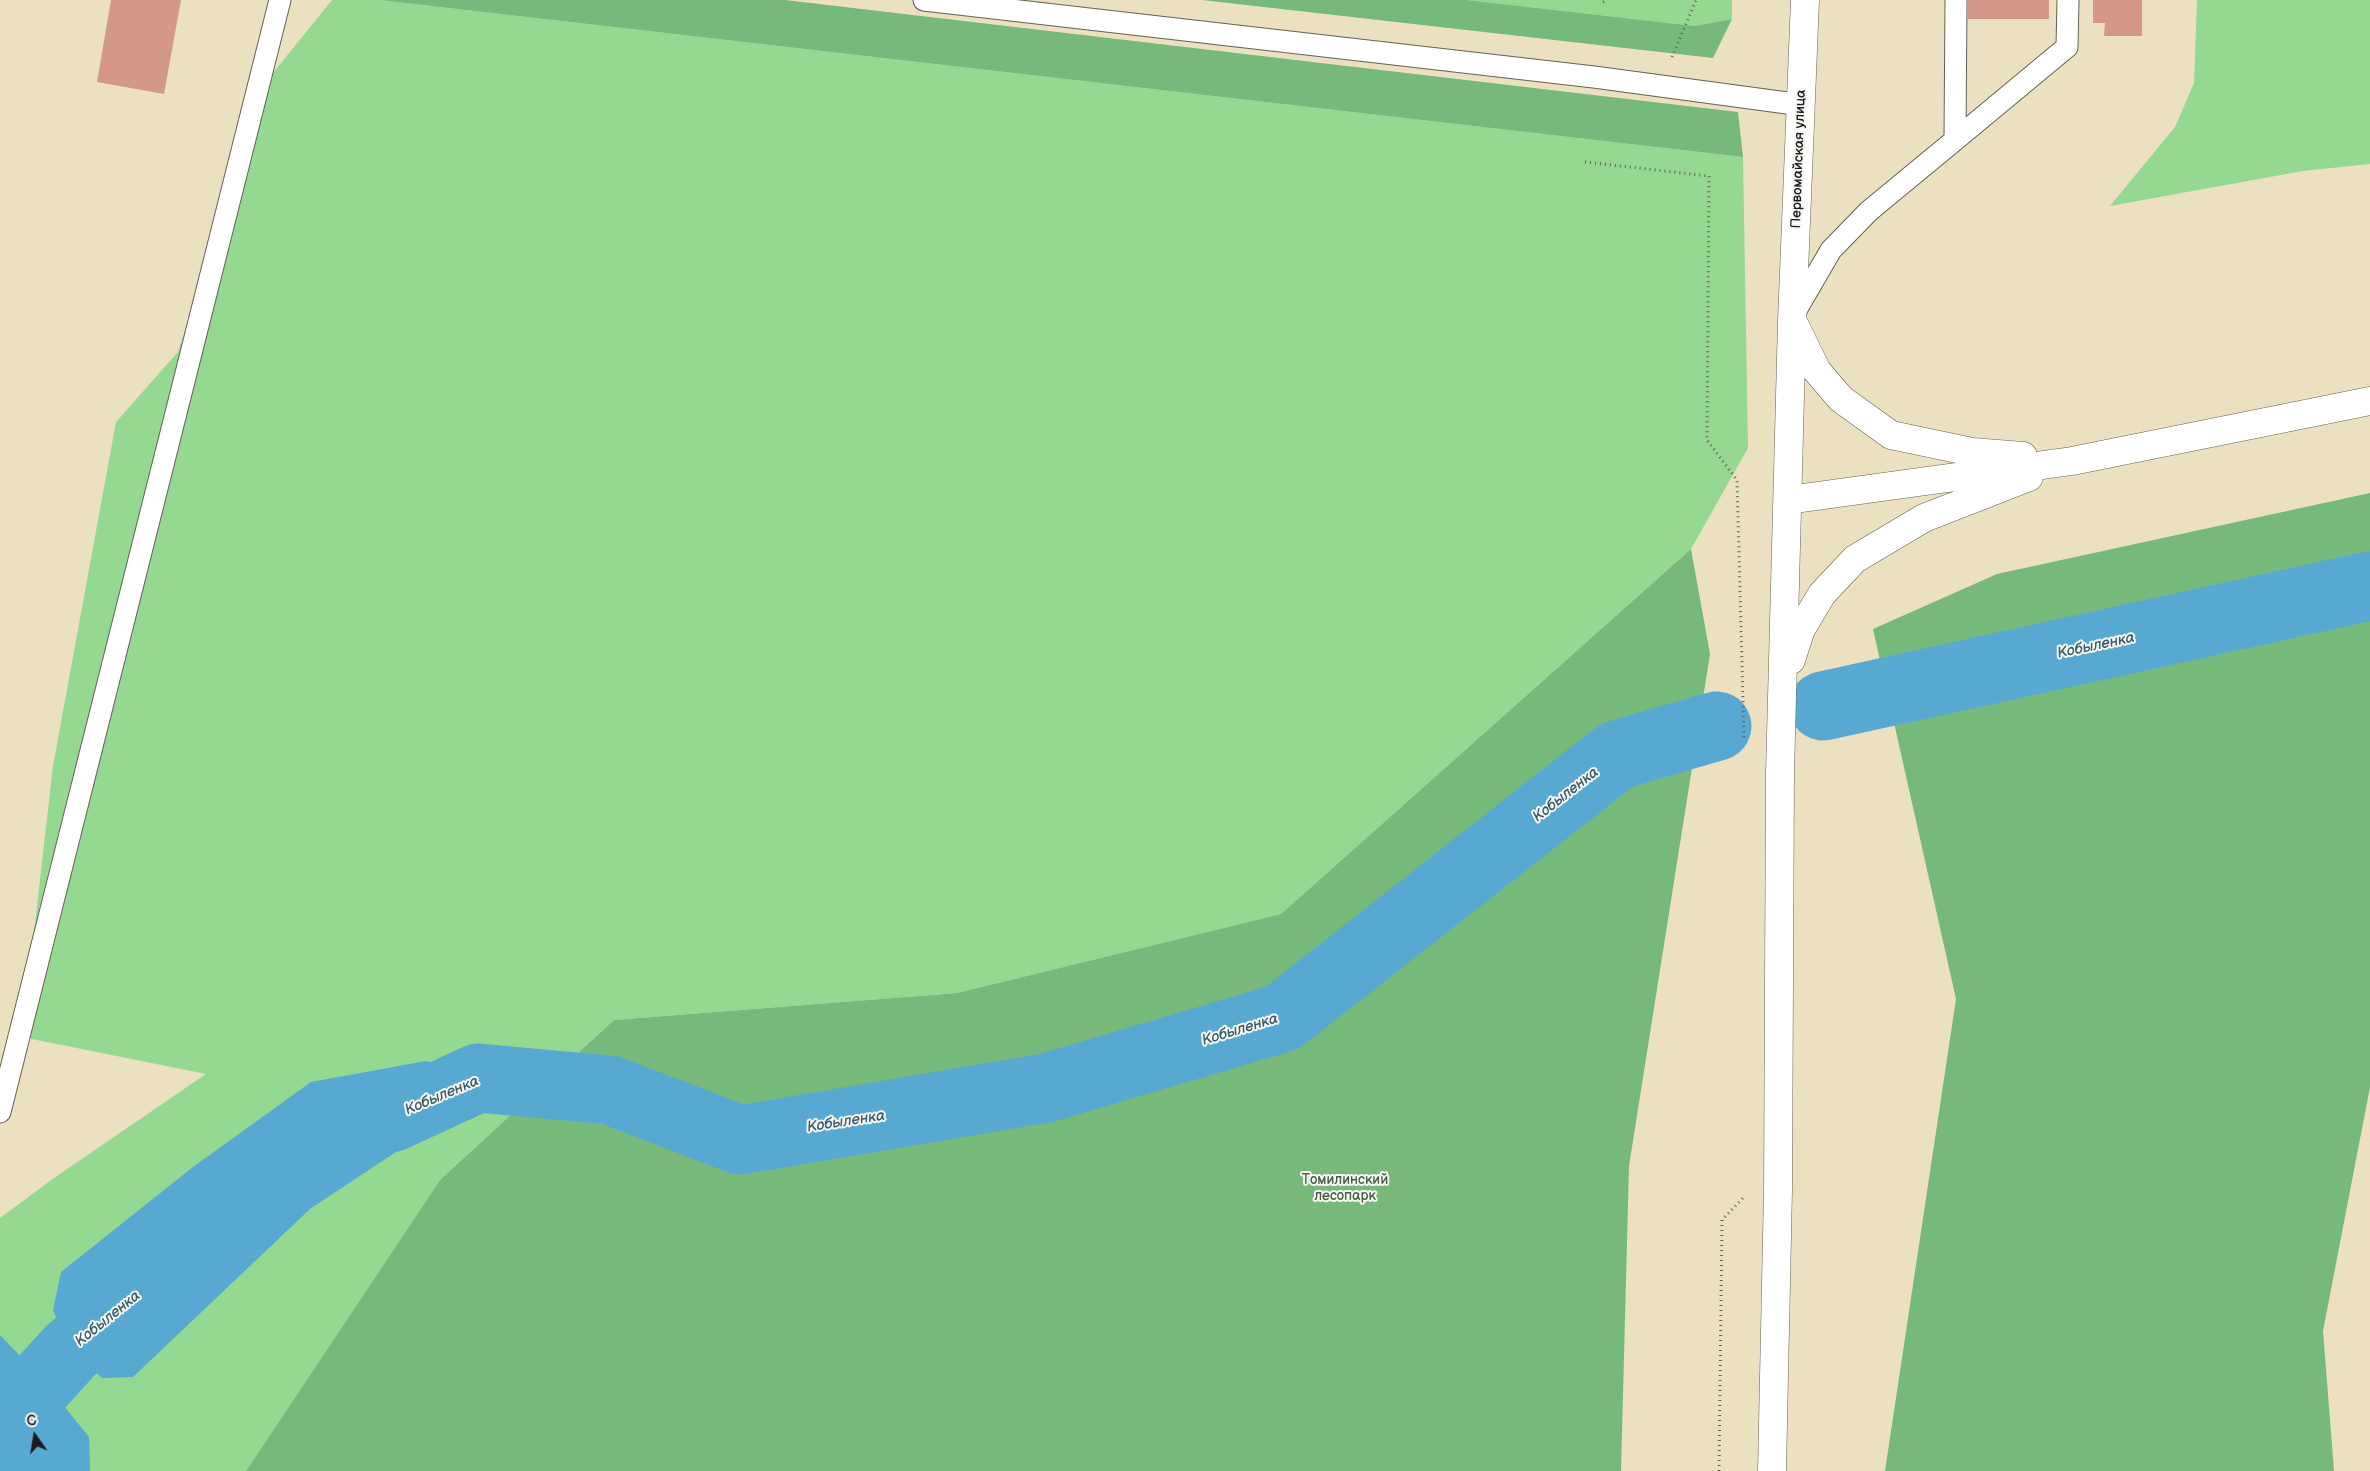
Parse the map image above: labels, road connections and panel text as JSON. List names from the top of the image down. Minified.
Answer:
{"streets":{"street":["Первомайская улица"]},"water":["Кобыленка"],"parks":["Томилинский лесопарк"],"north":"top"}
